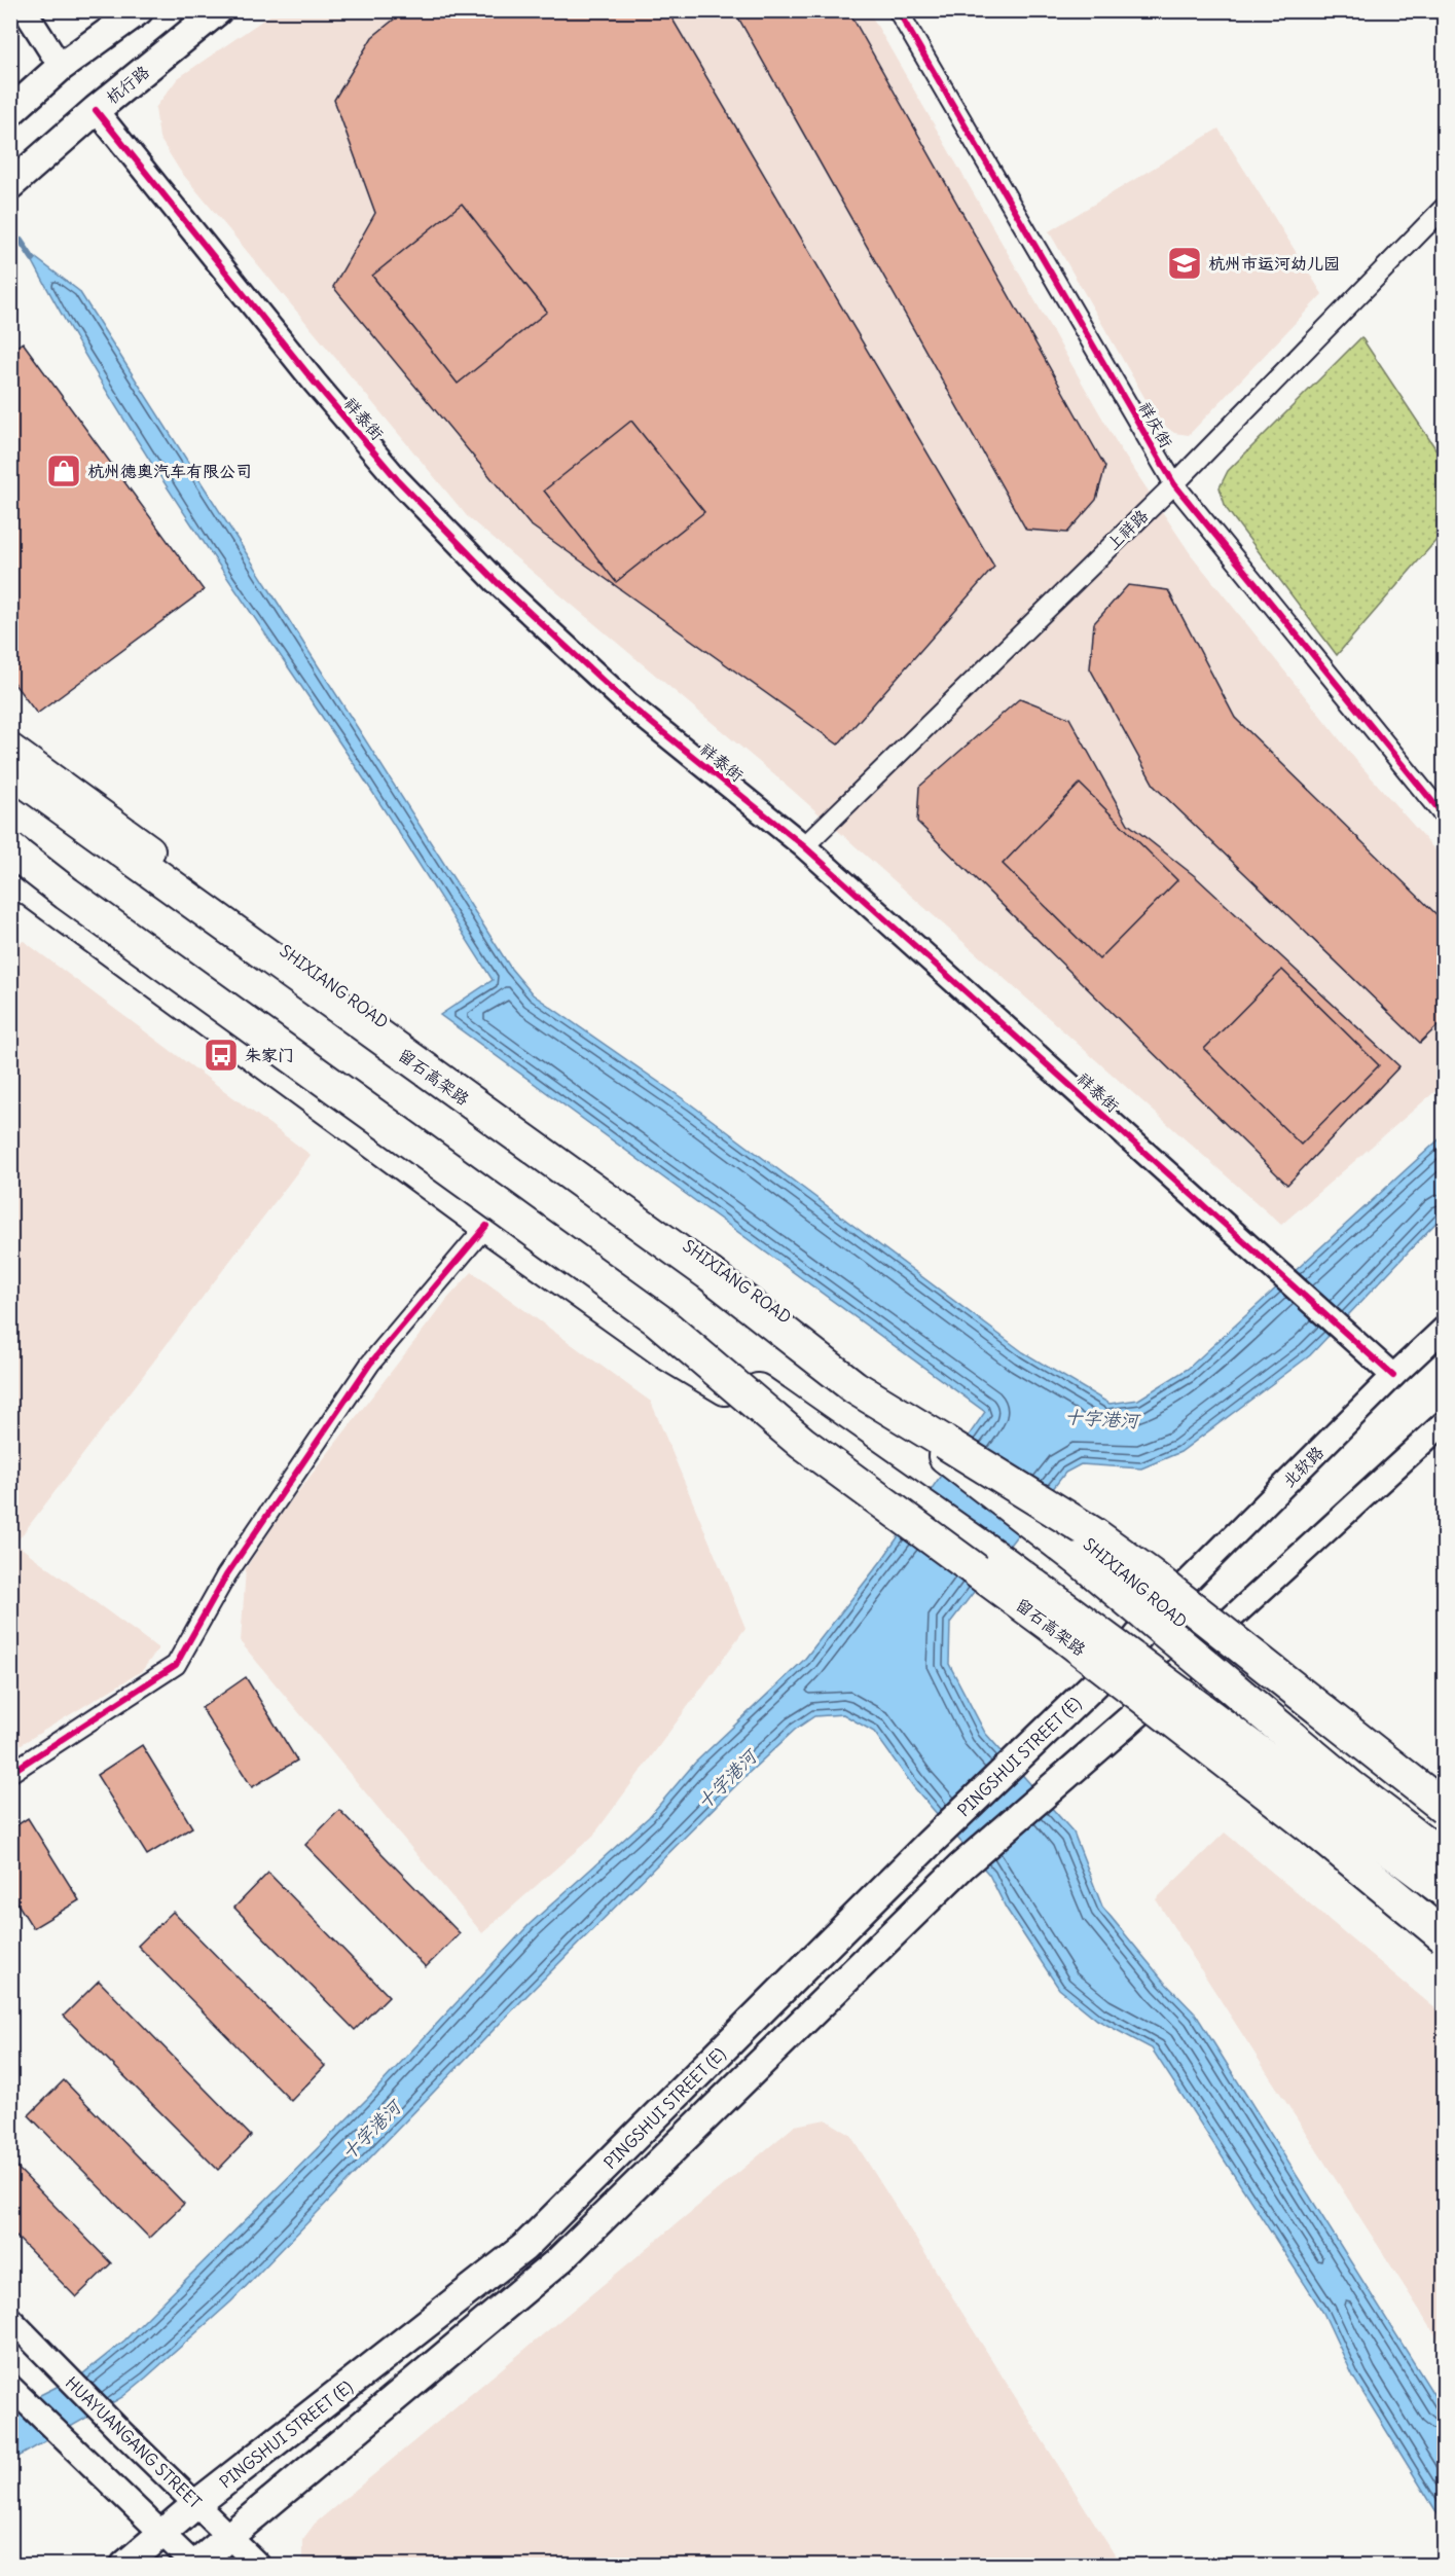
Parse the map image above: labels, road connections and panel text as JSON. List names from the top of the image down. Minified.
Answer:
{"streets":{"highway":["留石高架路"],"main road":["杭行路","SHIXIANG ROAD","PINGSHUI STREET (E)"],"street":["祥泰街","祥庆街","上祥路","北软路","HUAYUANGANG STREET"]},"crossings":[["杭行路","祥泰街"],["祥泰街","上祥路"],["祥泰街","北软路"],["祥庆街","上祥路"],["SHIXIANG ROAD","北软路"],["SHIXIANG ROAD","PINGSHUI STREET (E)"],["北软路","PINGSHUI STREET (E)"],["PINGSHUI STREET (E)","HUAYUANGANG STREET"]],"water":["十字港河"],"places":{"school or university":["杭州市运河幼儿园"],"shop":["杭州德奥汽车有限公司"],"bus stop":["朱家门"]}}
